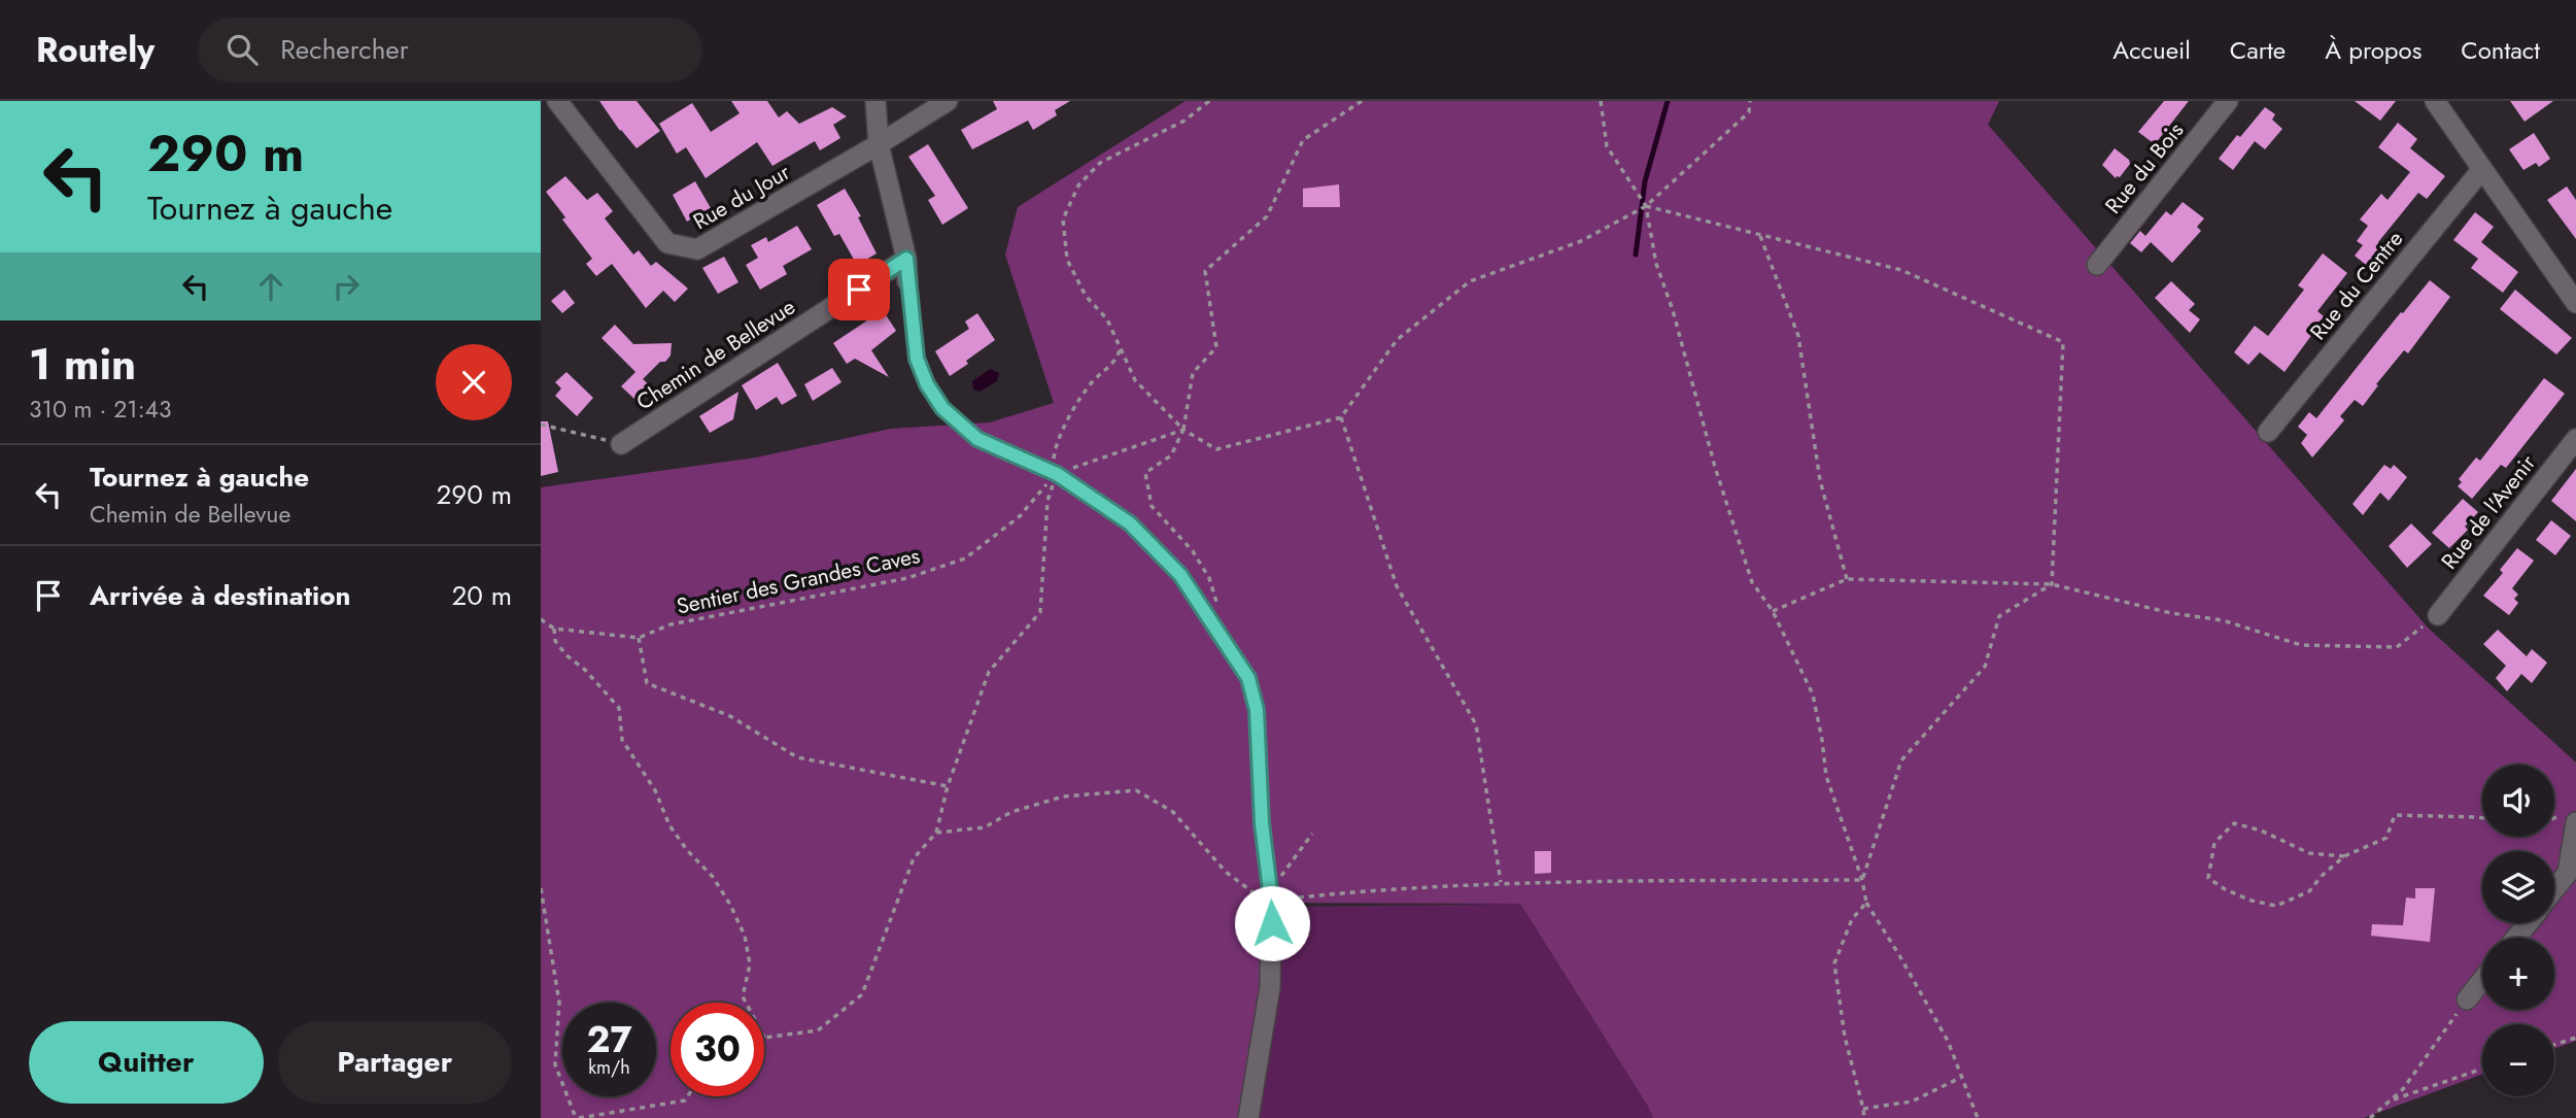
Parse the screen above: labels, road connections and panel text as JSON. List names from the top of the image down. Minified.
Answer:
{"streets":{"street":["Rue du Bois","Rue du Jour","Rue du Centre","Chemin de Bellevue","Rue de l'Avenir"],"path":["Sentier des Grandes Caves"]},"page":{"header":"Routely","search":"Rechercher","nav":["Accueil","Carte","À propos","Contact"],"turn":["290 m","Tournez à gauche"],"heading":["1 min","310 m · 21:43"],"list":[{"name":"Tournez à gauche","note":"Chemin de Bellevue","value":"290 m"},{"name":"Arrivée à destination","value":"20 m"}],"map_buttons":["+","−"],"speed":"27 km/h","limit":"30","buttons":["Quitter","Partager"]}}
